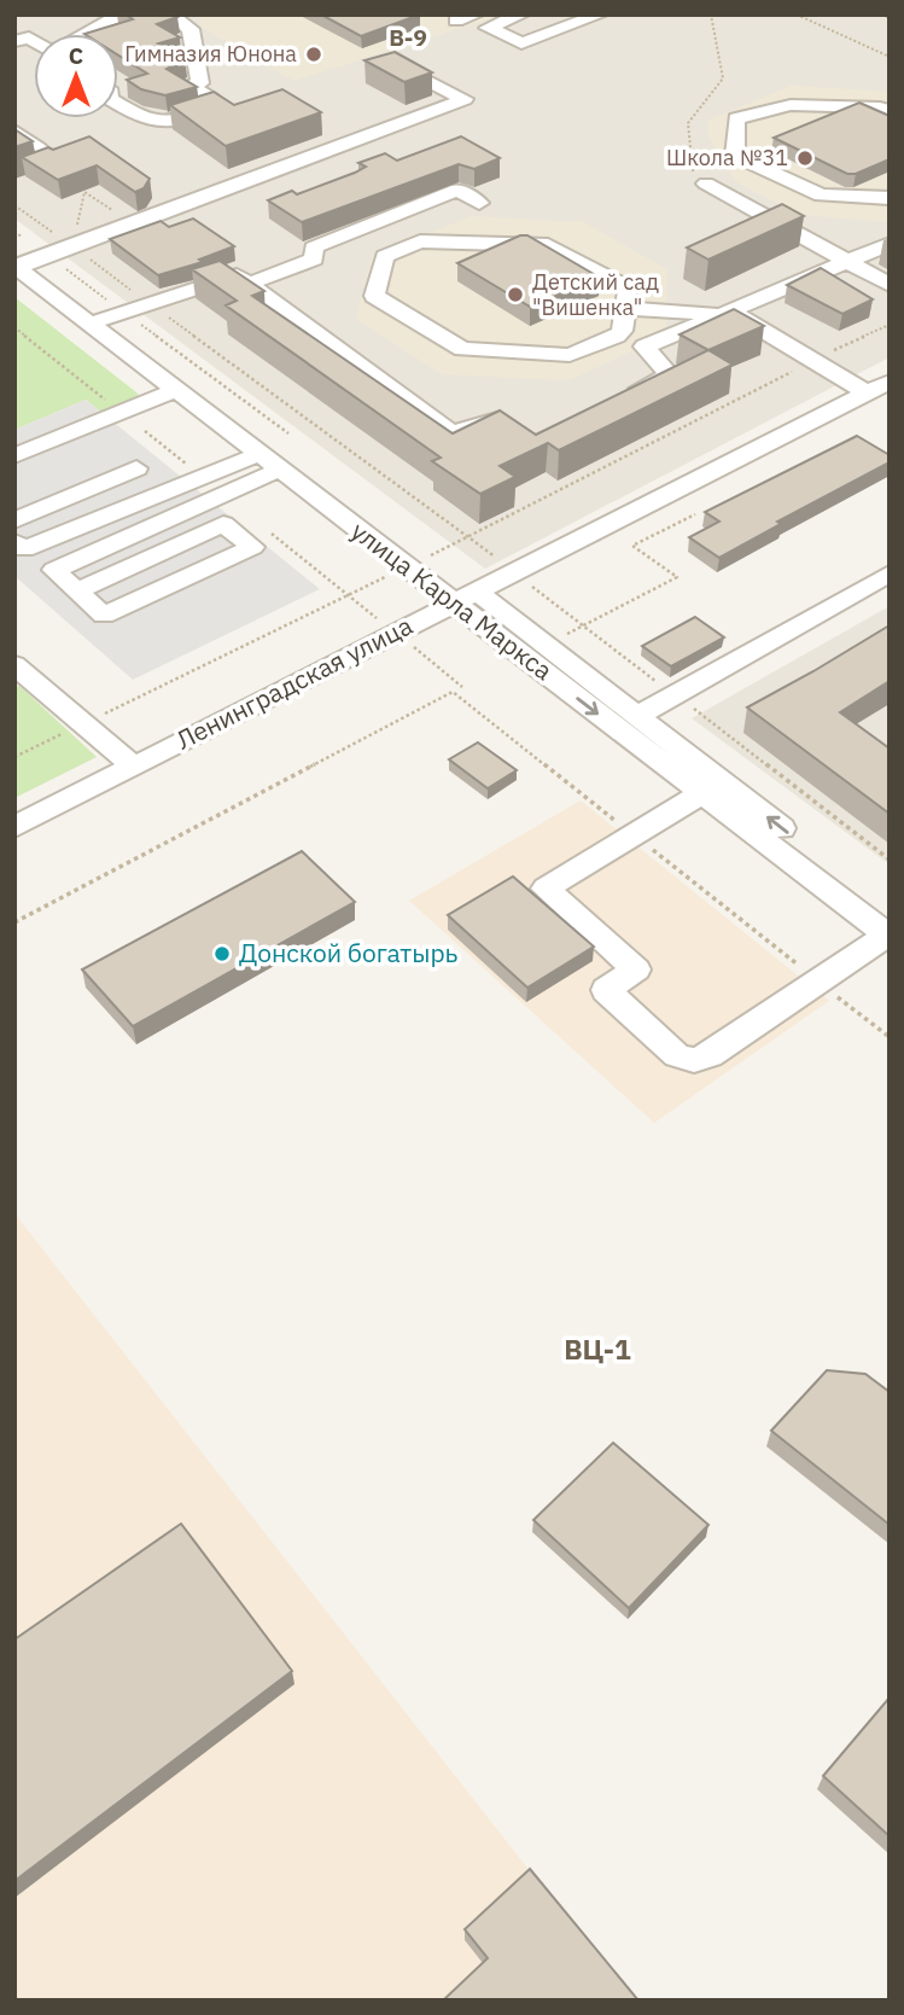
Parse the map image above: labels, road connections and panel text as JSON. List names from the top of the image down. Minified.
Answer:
{"streets":{"street":["улица Карла Маркса","Ленинградская улица"]},"districts":["В-9","ВЦ-1"],"places":["Гимназия Юнона","Школа №31","Детский сад \"Вишенка\"","Донской богатырь"],"north":"top"}
